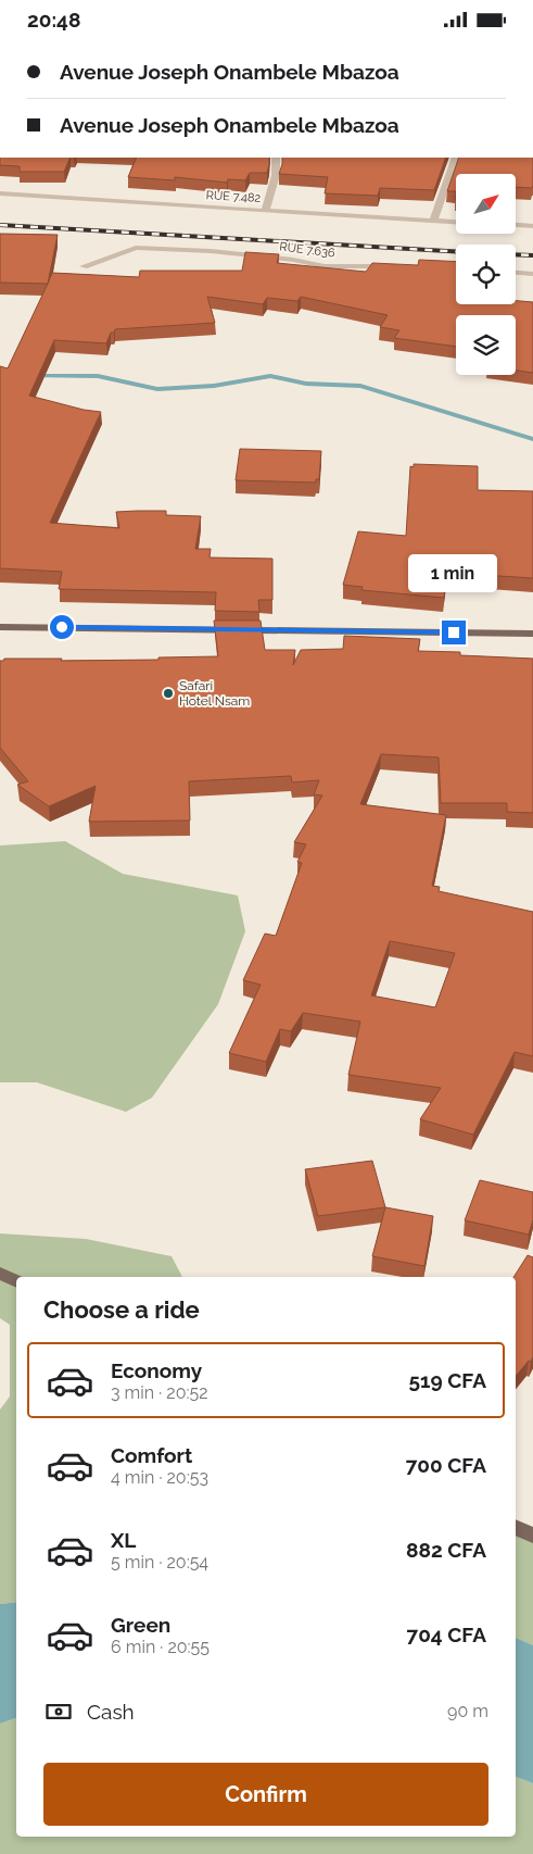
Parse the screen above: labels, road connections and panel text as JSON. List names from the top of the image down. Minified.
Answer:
{"streets":{"street":["RUE 7.482","RUE 7.636"]},"places":["Safari Hotel Nsam"],"north":"top right","page":{"status":"20:48","banner":["Avenue Joseph Onambele Mbazoa","Avenue Joseph Onambele Mbazoa"],"bubble":"1 min","heading":"Choose a ride","list":[{"name":"Economy","note":"3 min · 20:52","value":"519 CFA"},{"name":"Comfort","note":"4 min · 20:53","value":"700 CFA"},{"name":"XL","note":"5 min · 20:54","value":"882 CFA"},{"name":"Green","note":"6 min · 20:55","value":"704 CFA"}],"pay":["Cash","90 m"],"buttons":"Confirm"}}
